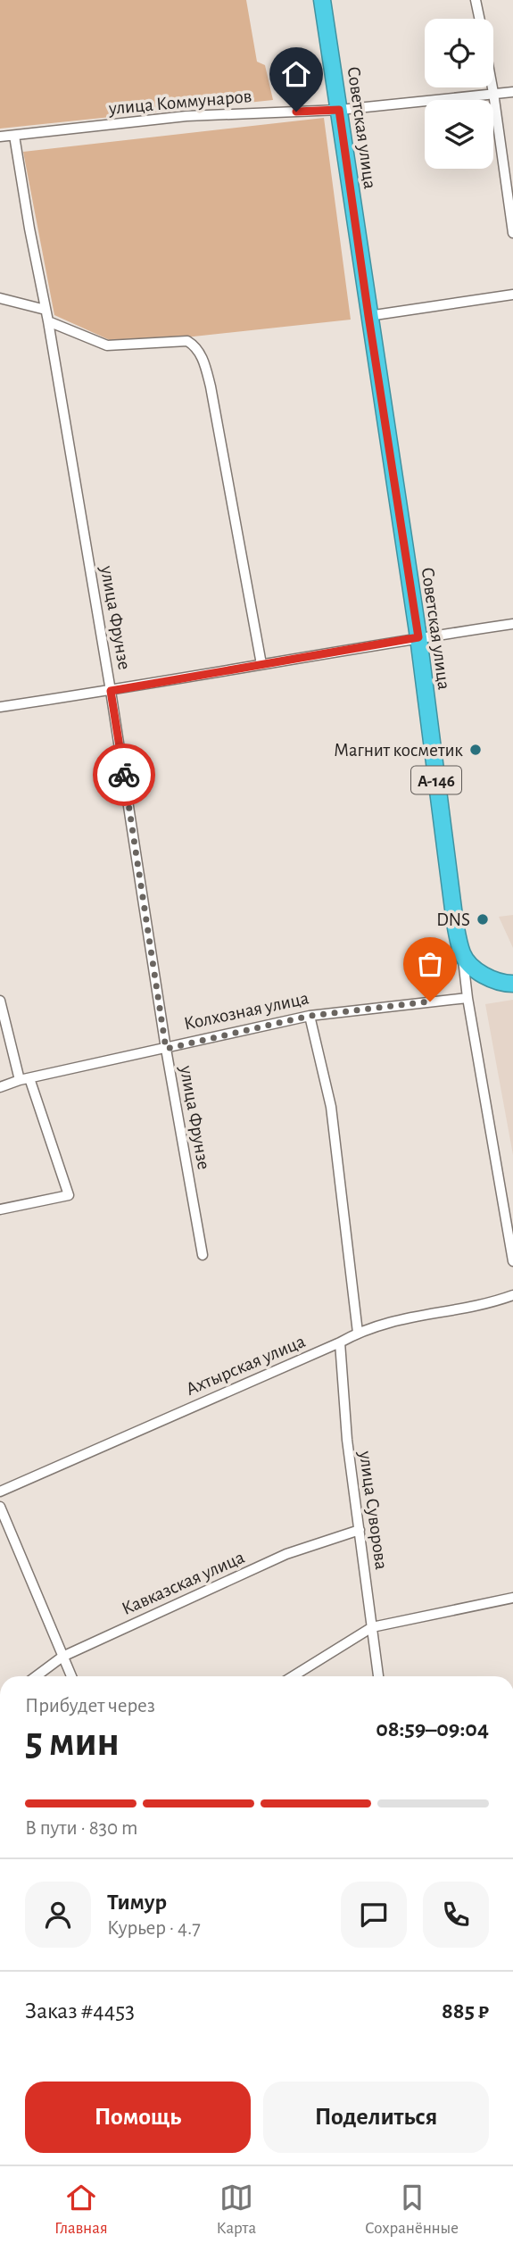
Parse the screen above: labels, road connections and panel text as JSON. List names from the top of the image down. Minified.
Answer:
{"streets":{"highway":["Советская улица","А-146"],"street":["улица Коммунаров","улица Фрунзе","Колхозная улица","Ахтырская улица","улица Суворова","Кавказская улица"]},"crossings":[["улица Коммунаров","Советская улица"],["улица Коммунаров","улица Фрунзе"],["Советская улица","Колхозная улица"],["улица Фрунзе","Колхозная улица"],["Ахтырская улица","улица Суворова"],["улица Суворова","Кавказская улица"]],"places":["Магнит косметик","DNS"],"page":{"heading":["5 мин","Прибудет через","08:59–09:04"],"panel":["Тимур","Курьер · 4.7","Заказ #4453","885 ₽"],"bar":"В пути · 830 m","buttons":["Помощь","Поделиться"],"tabs":["Главная","Карта","Сохранённые"]}}
